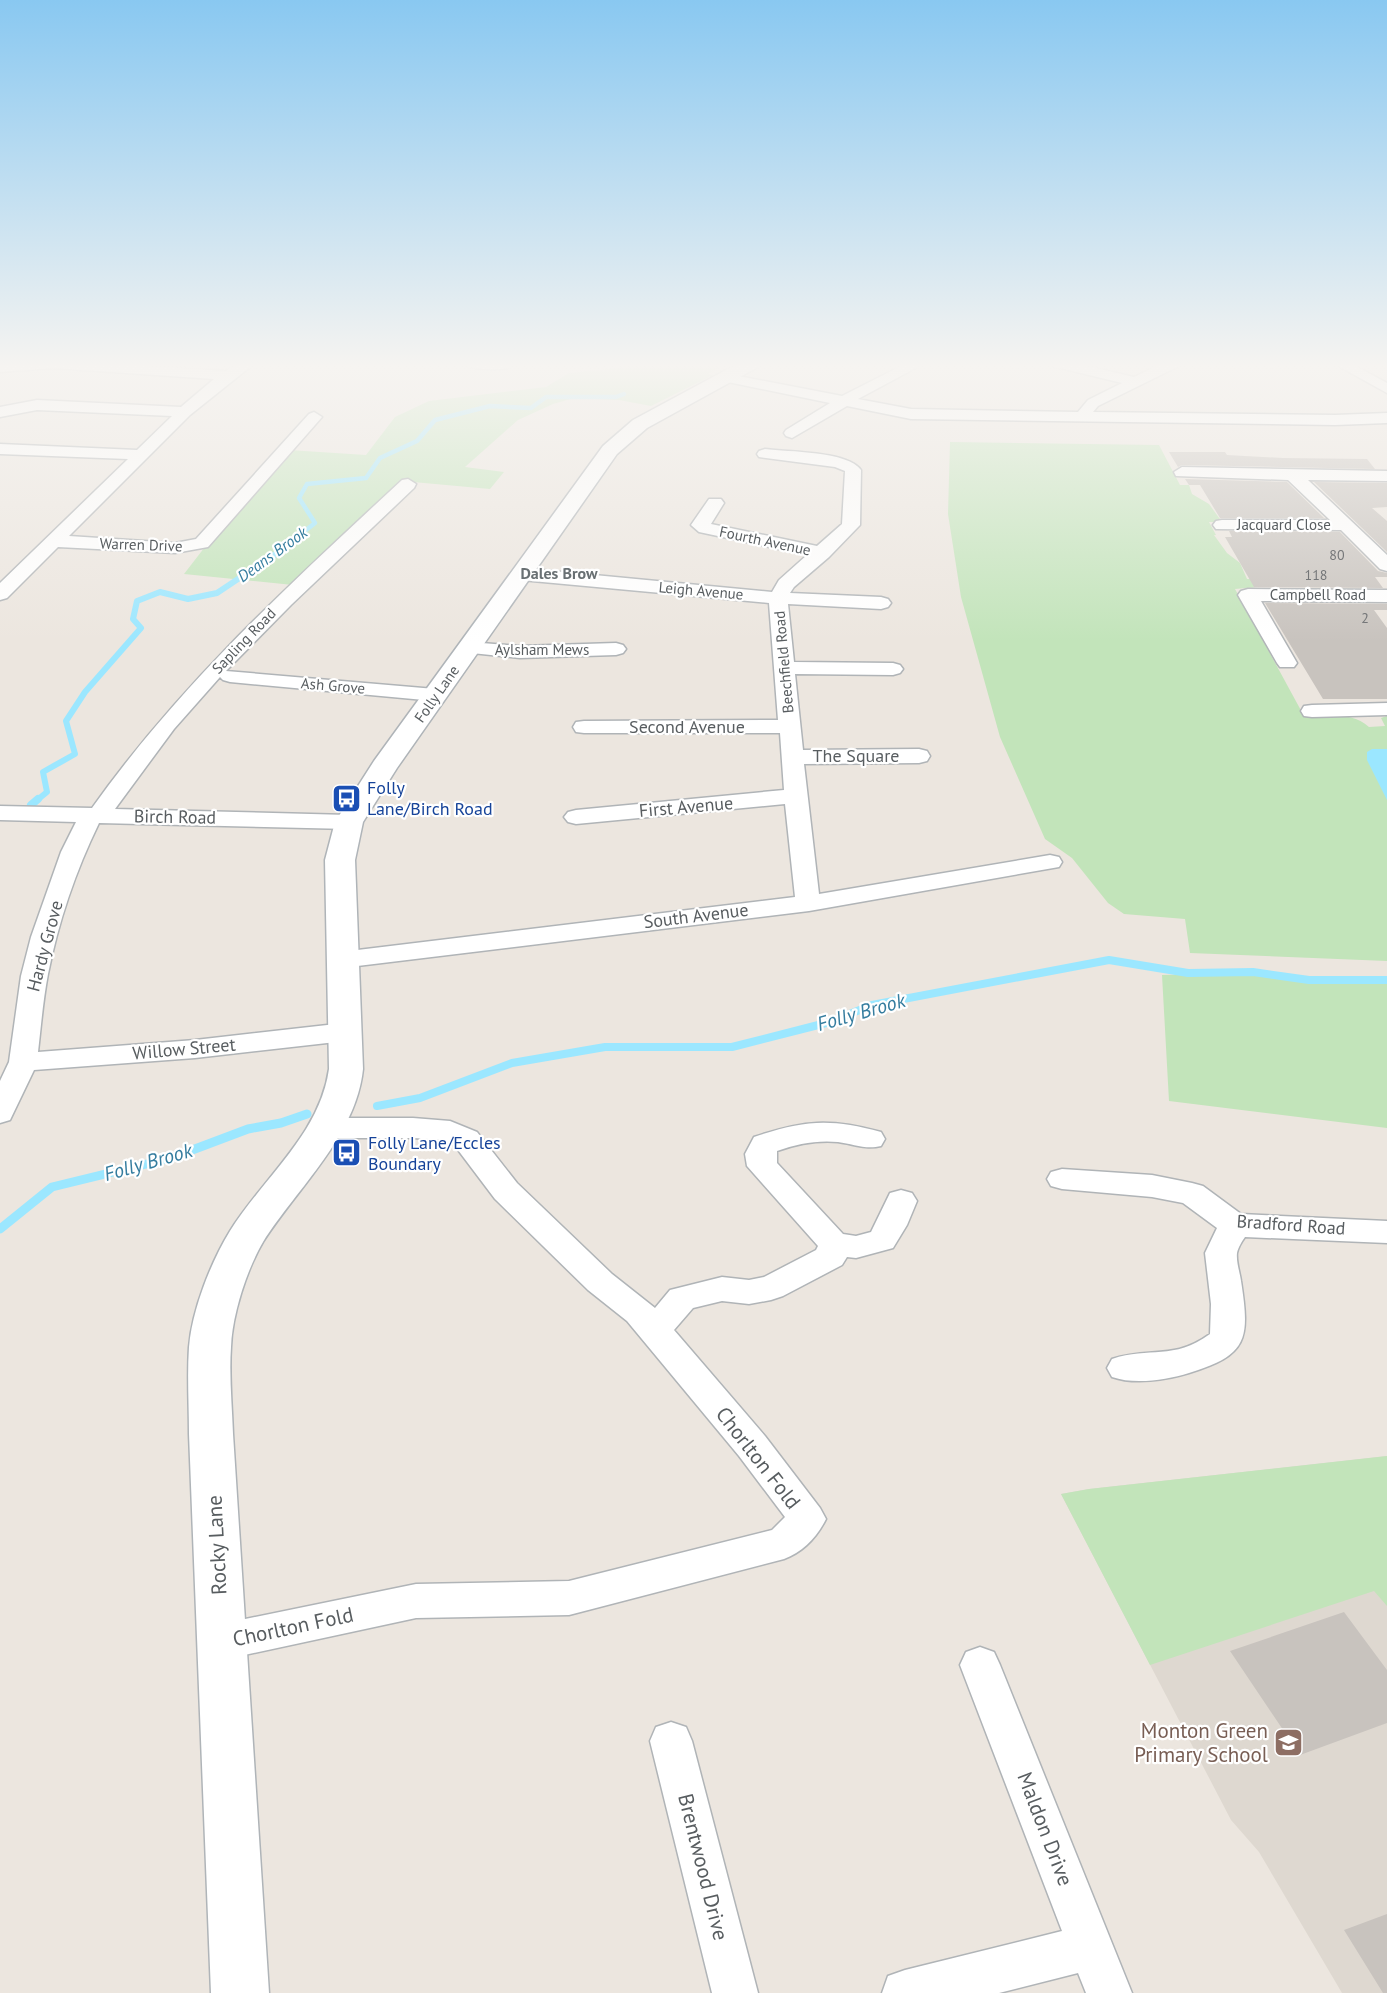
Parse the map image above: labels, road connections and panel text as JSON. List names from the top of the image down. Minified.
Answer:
{"streets":{"main road":["Folly Lane","Rocky Lane"],"street":["Jacquard Close","Fourth Avenue","Warren Drive","Leigh Avenue","Campbell Road","Sapling Road","Aylsham Mews","Beechfield Road","Ash Grove","Second Avenue","The Square","First Avenue","Birch Road","South Avenue","Hardy Grove","Willow Street","Bradford Road","Chorlton Fold","Maldon Drive","Brentwood Drive"]},"crossings":[["Fourth Avenue","Beechfield Road"],["Leigh Avenue","Beechfield Road"],["Leigh Avenue","Folly Lane"],["Sapling Road","Birch Road"],["Sapling Road","Hardy Grove"],["Aylsham Mews","Folly Lane"],["Beechfield Road","Second Avenue"],["Beechfield Road","The Square"],["Beechfield Road","First Avenue"],["Beechfield Road","South Avenue"],["Ash Grove","Folly Lane"],["Folly Lane","Birch Road"],["Folly Lane","South Avenue"],["Folly Lane","Willow Street"],["Folly Lane","Chorlton Fold"],["Folly Lane","Rocky Lane"],["Birch Road","Hardy Grove"],["Hardy Grove","Willow Street"],["Chorlton Fold","Rocky Lane"]],"districts":["Dales Brow"],"water":["Deans Brook","Folly Brook"],"places":{"bus stop":["Folly Lane/Birch Road","Folly Lane/Eccles Boundary"],"school or university":["Monton Green Primary School"]},"house_numbers":["80","118","2"]}
